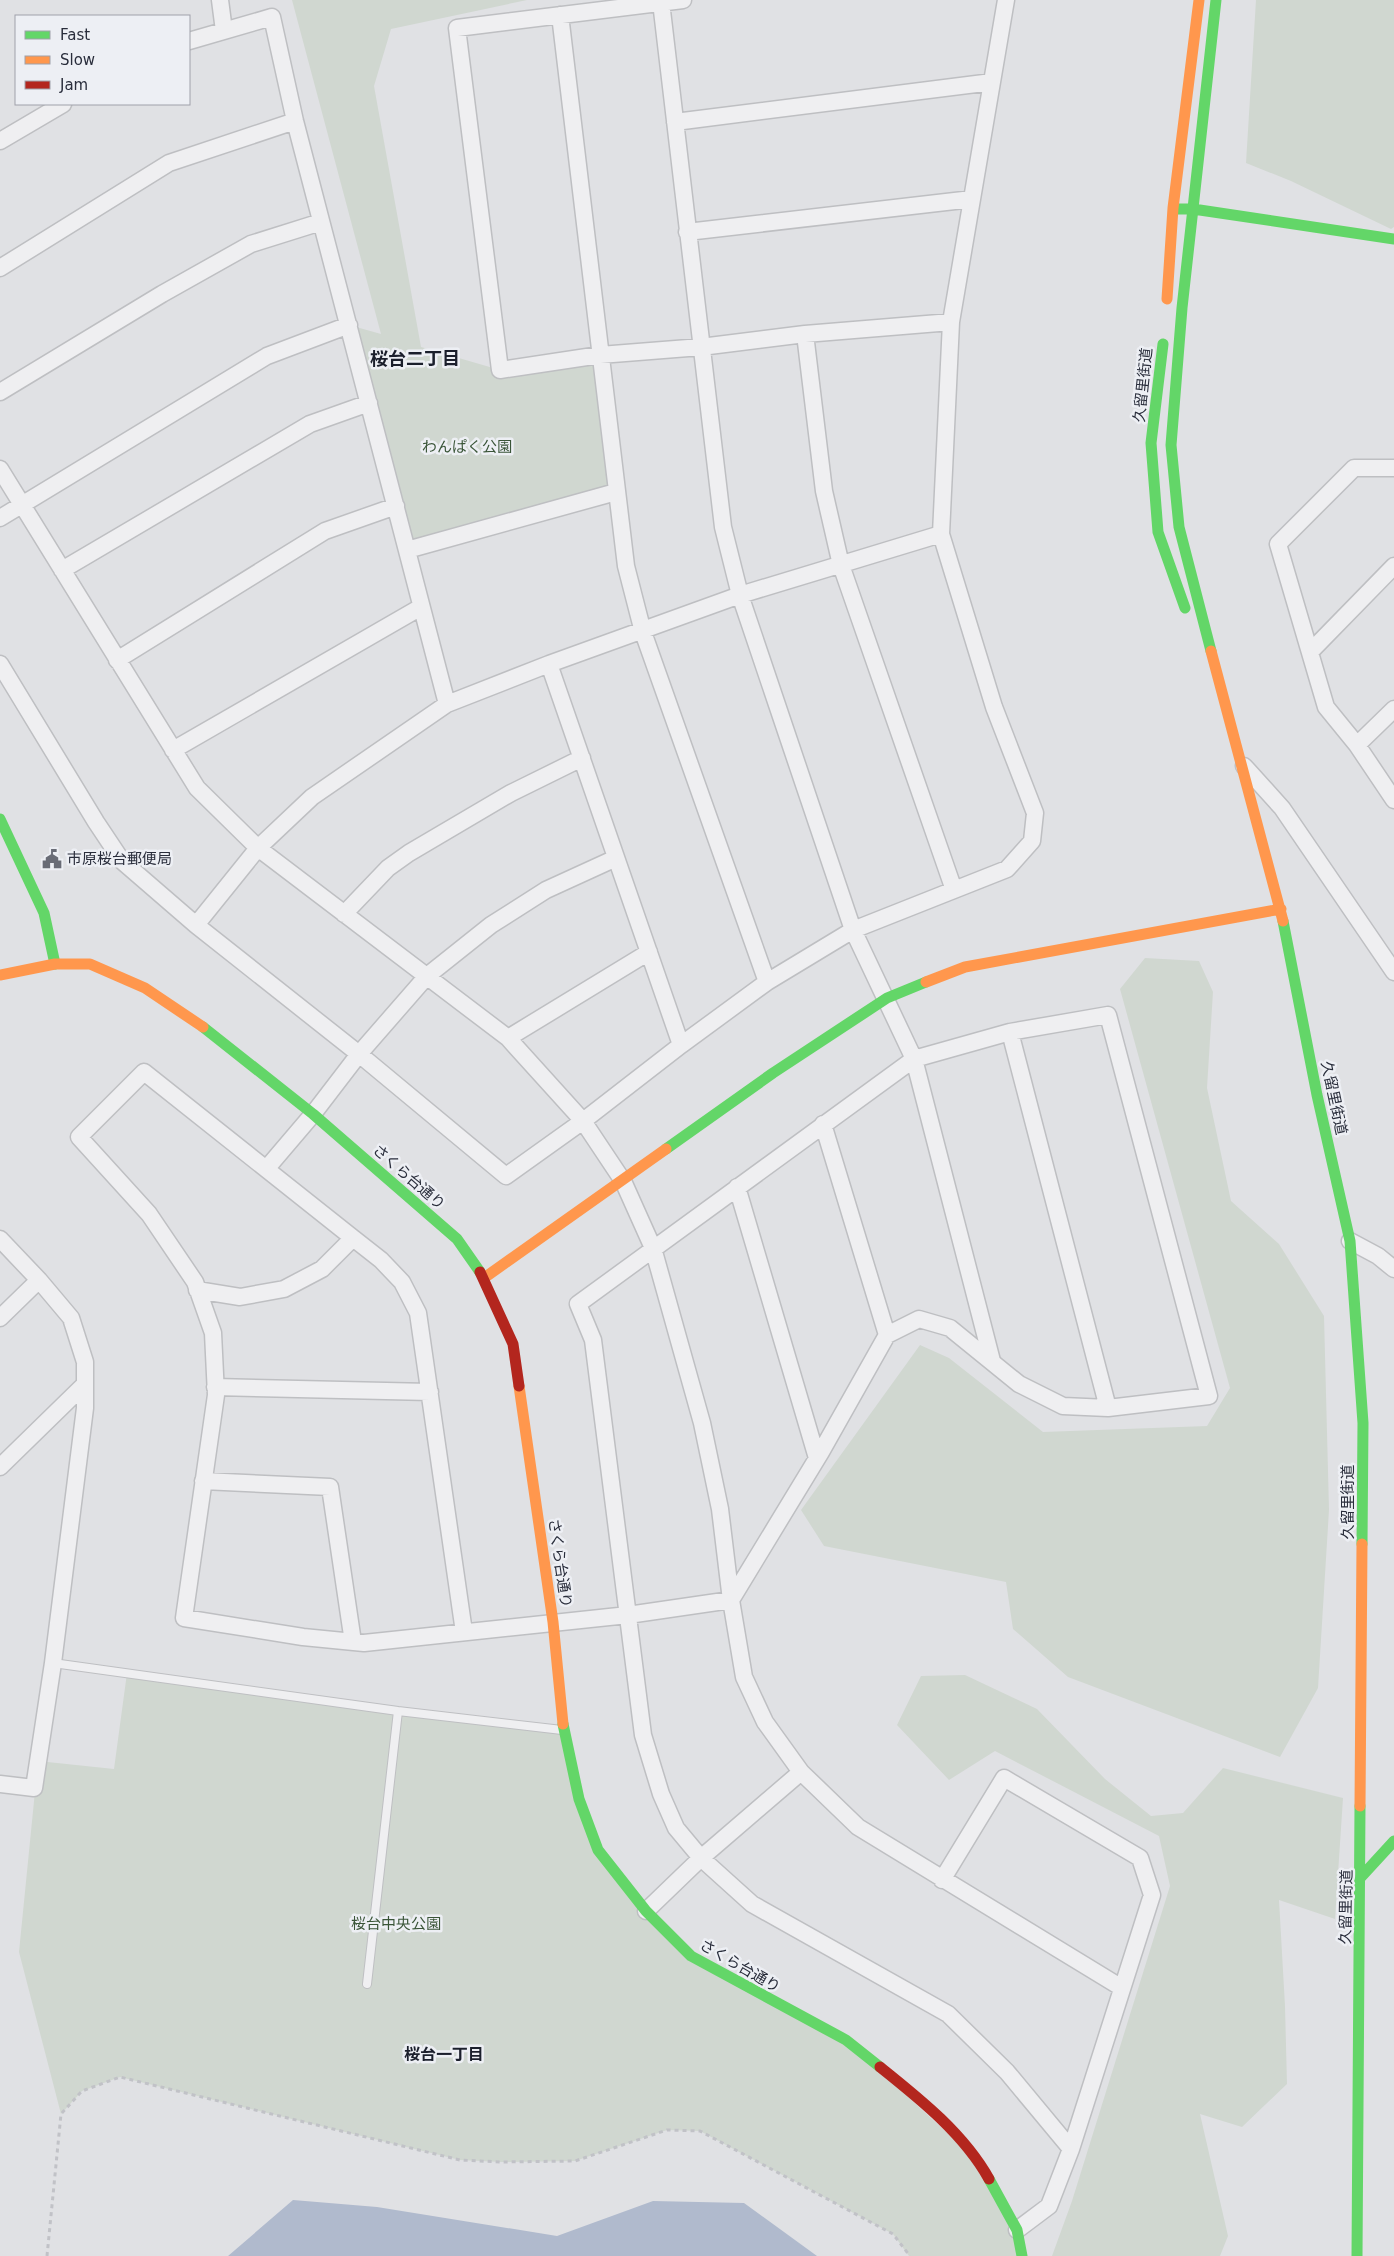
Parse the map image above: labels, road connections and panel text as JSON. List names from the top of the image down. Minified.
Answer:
{"streets":{"street":["久留里街道","さくら台通り"]},"districts":["桜台二丁目","桜台一丁目"],"parks":["わんぱく公園","桜台中央公園"],"places":{"public building":["市原桜台郵便局"]},"legend":["Fast","Slow","Jam"]}
